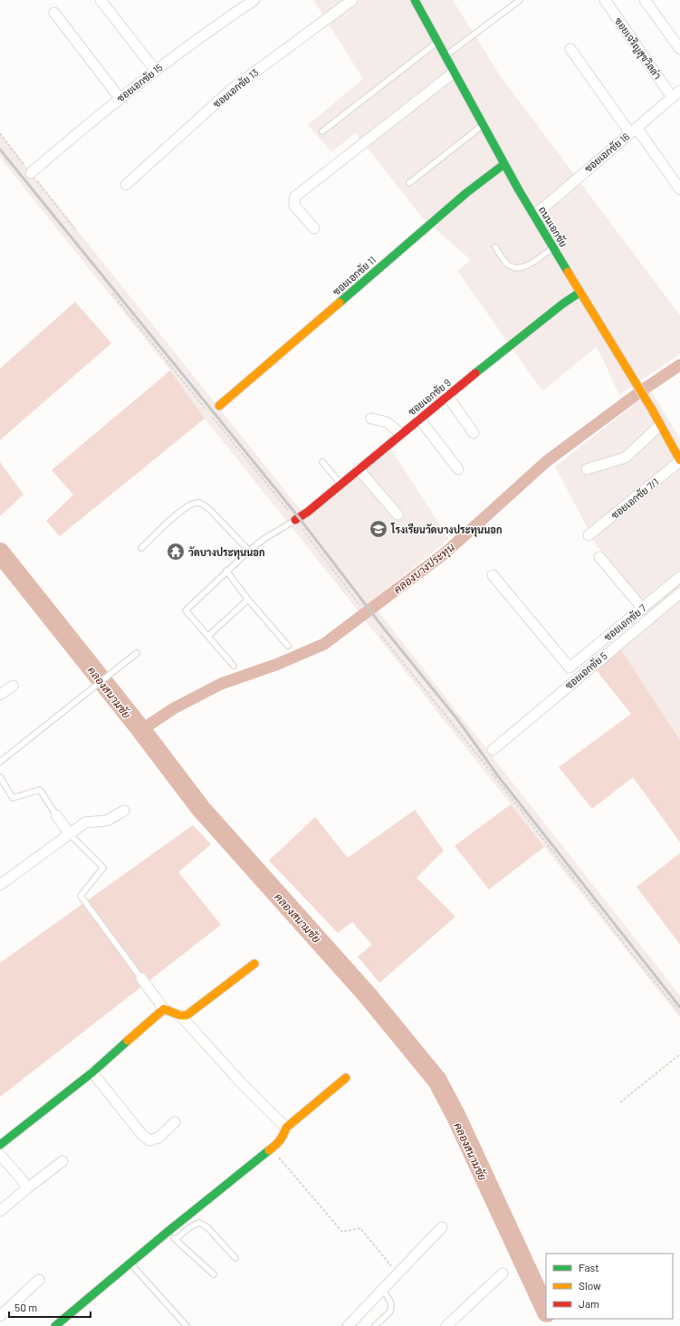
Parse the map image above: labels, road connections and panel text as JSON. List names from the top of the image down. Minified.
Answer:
{"streets":{"street":["ซอยเจริญสุขวิลล่า","ซอยเอกชัย 15","ซอยเอกชัย 13","ซอยเอกชัย 16","ถนนเอกชัย","ซอยเอกชัย 11","ซอยเอกชัย 9","ซอยเอกชัย 7/1","ซอยเอกชัย 7","ซอยเอกชัย 5"]},"crossings":[["ซอยเจริญสุขวิลล่า","ซอยเอกชัย 16"],["ซอยเอกชัย 16","ถนนเอกชัย"],["ถนนเอกชัย","ซอยเอกชัย 11"],["ถนนเอกชัย","ซอยเอกชัย 9"],["ถนนเอกชัย","ซอยเอกชัย 7/1"]],"water":["คลองบางประทุน","คลองสนามชัย"],"places":{"school or university":["โรงเรียนวัดบางประทุนนอก"],"temple":["วัดบางประทุนนอก"]},"legend":["Fast","Slow","Jam"],"scale_bar":"50 m"}
